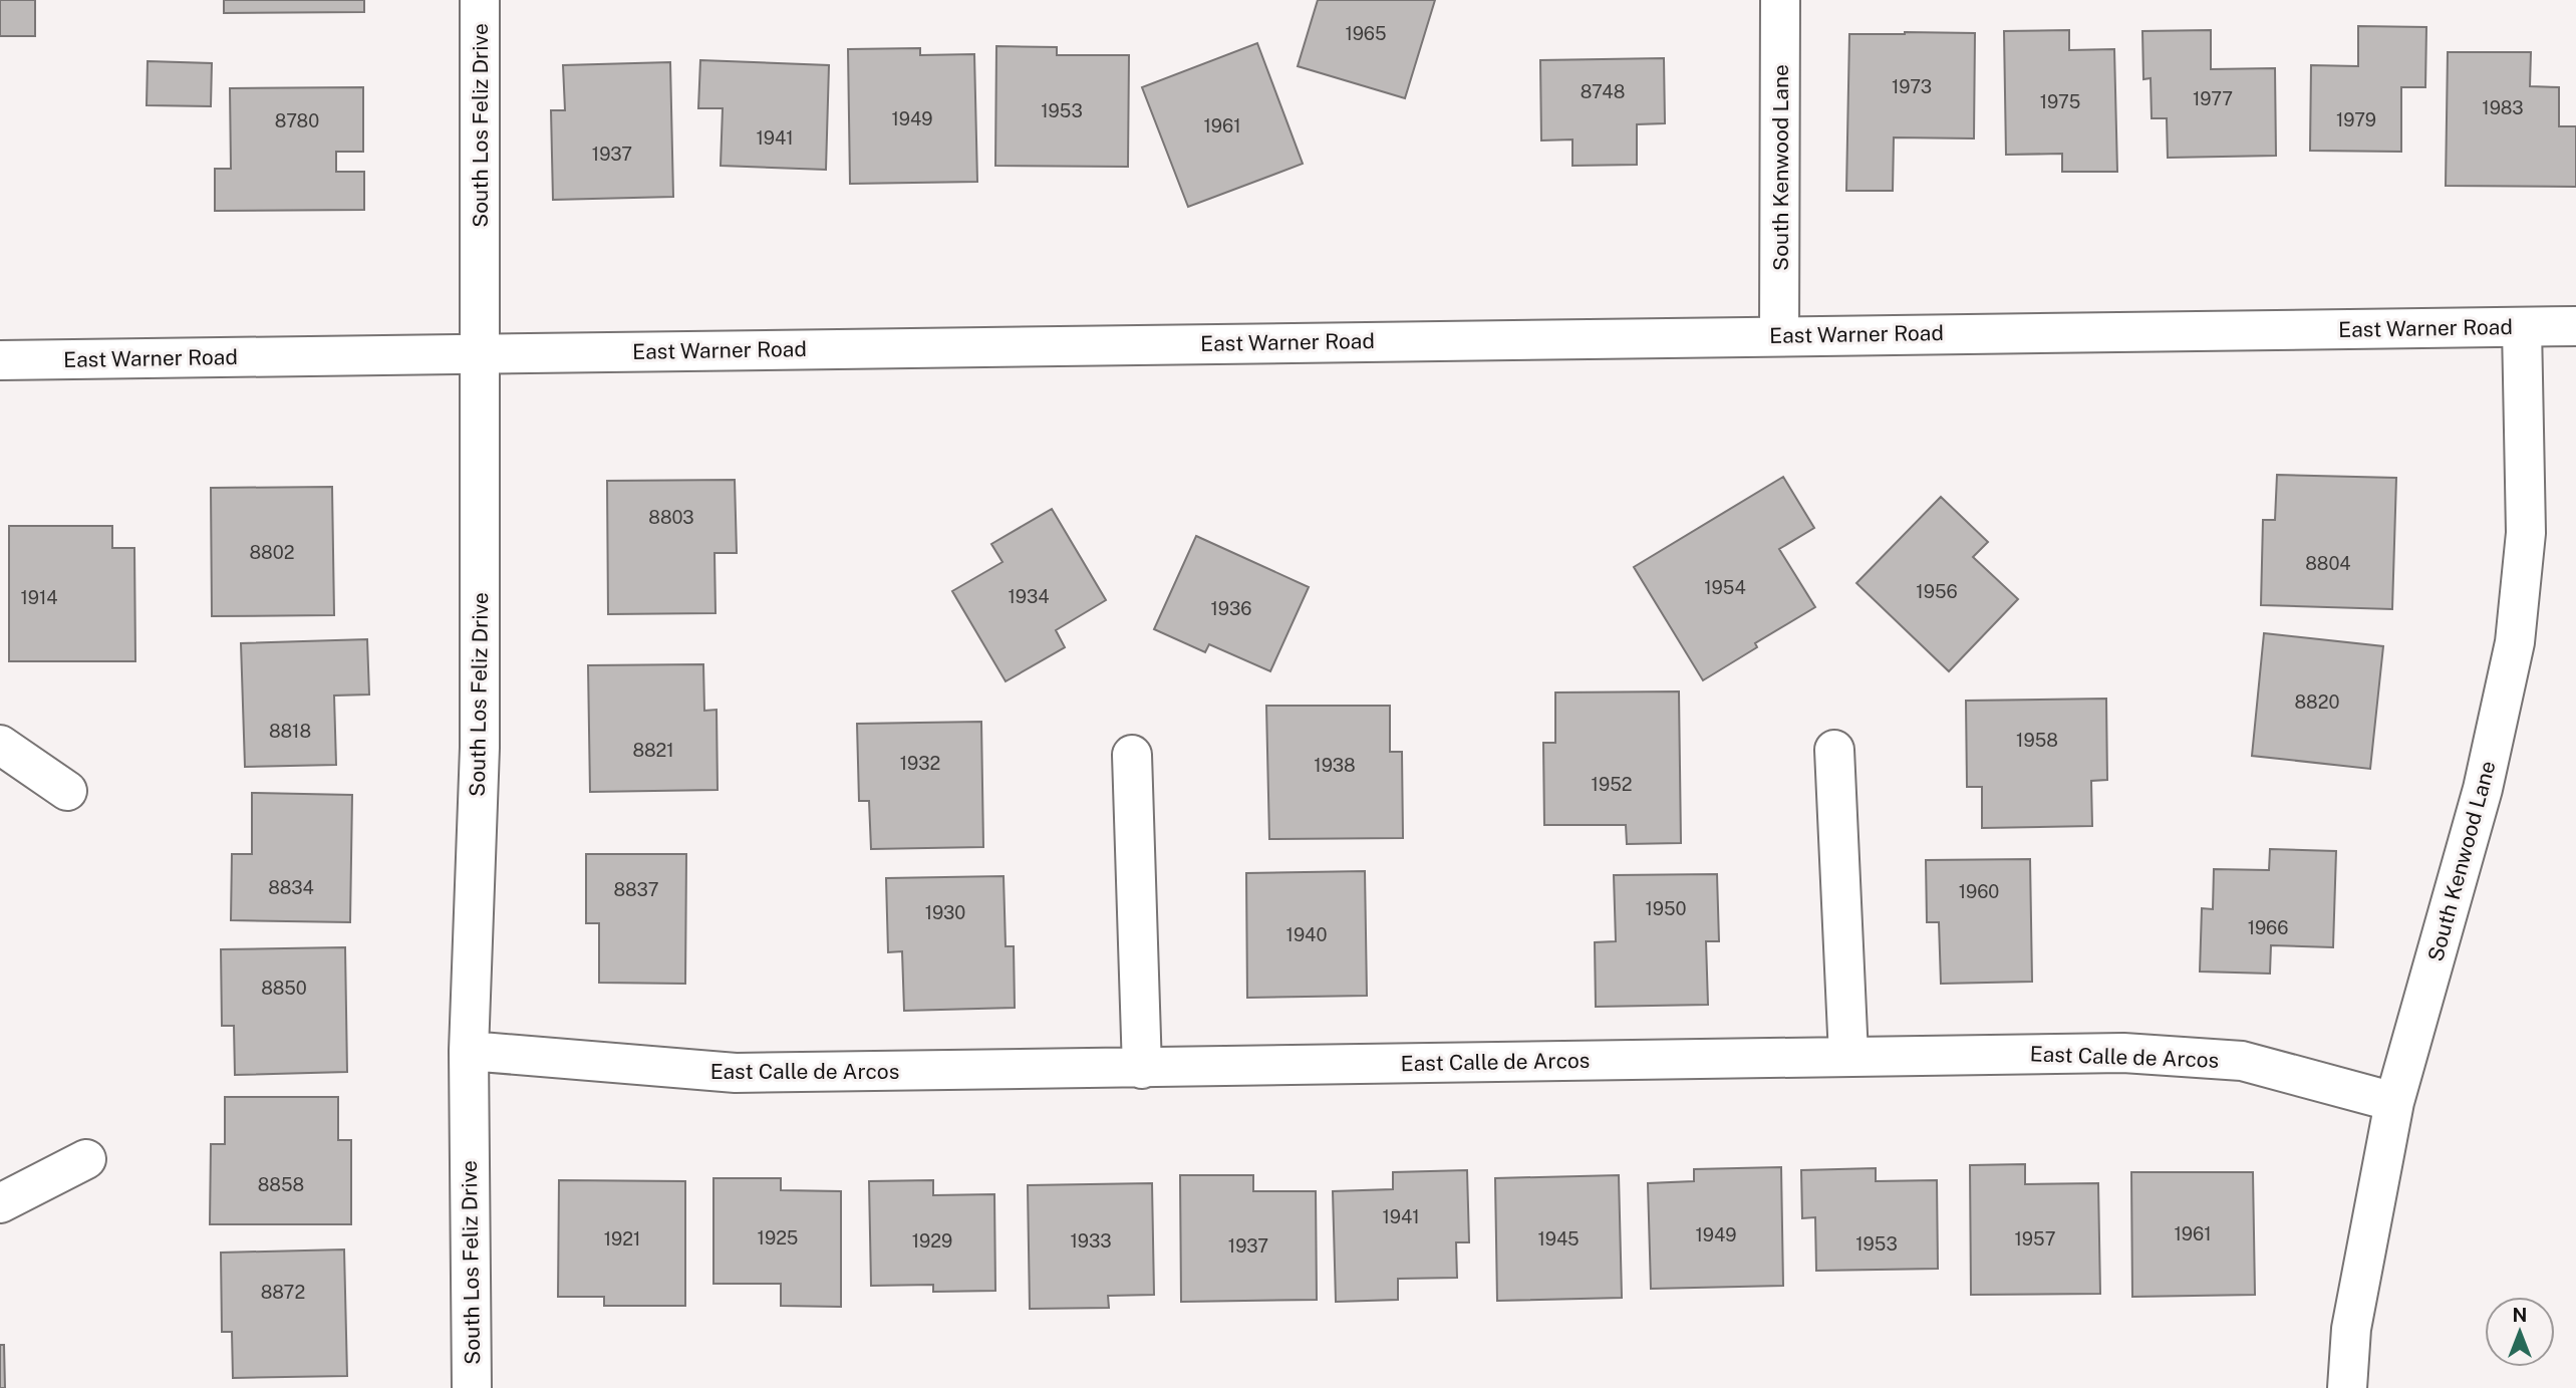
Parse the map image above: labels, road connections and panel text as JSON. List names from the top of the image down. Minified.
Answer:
{"streets":{"street":["South Los Feliz Drive","South Kenwood Lane","East Warner Road","East Calle de Arcos"]},"crossings":[["South Los Feliz Drive","East Warner Road"],["South Los Feliz Drive","East Calle de Arcos"],["South Kenwood Lane","East Warner Road"],["South Kenwood Lane","East Calle de Arcos"]],"house_numbers":["1965","1973","8748","1977","1975","1983","1953","1949","1979","8780","1961","1941","1937","8803","8802","8804","1954","1956","1934","1914","1936","8820","8818","1958","8821","1932","1938","1952","8834","8837","1960","1950","1930","1966","1940","8850","8858","1941","1961","1949","1925","1921","1945","1957","1929","1933","1953","1937","8872"],"north":"top"}
